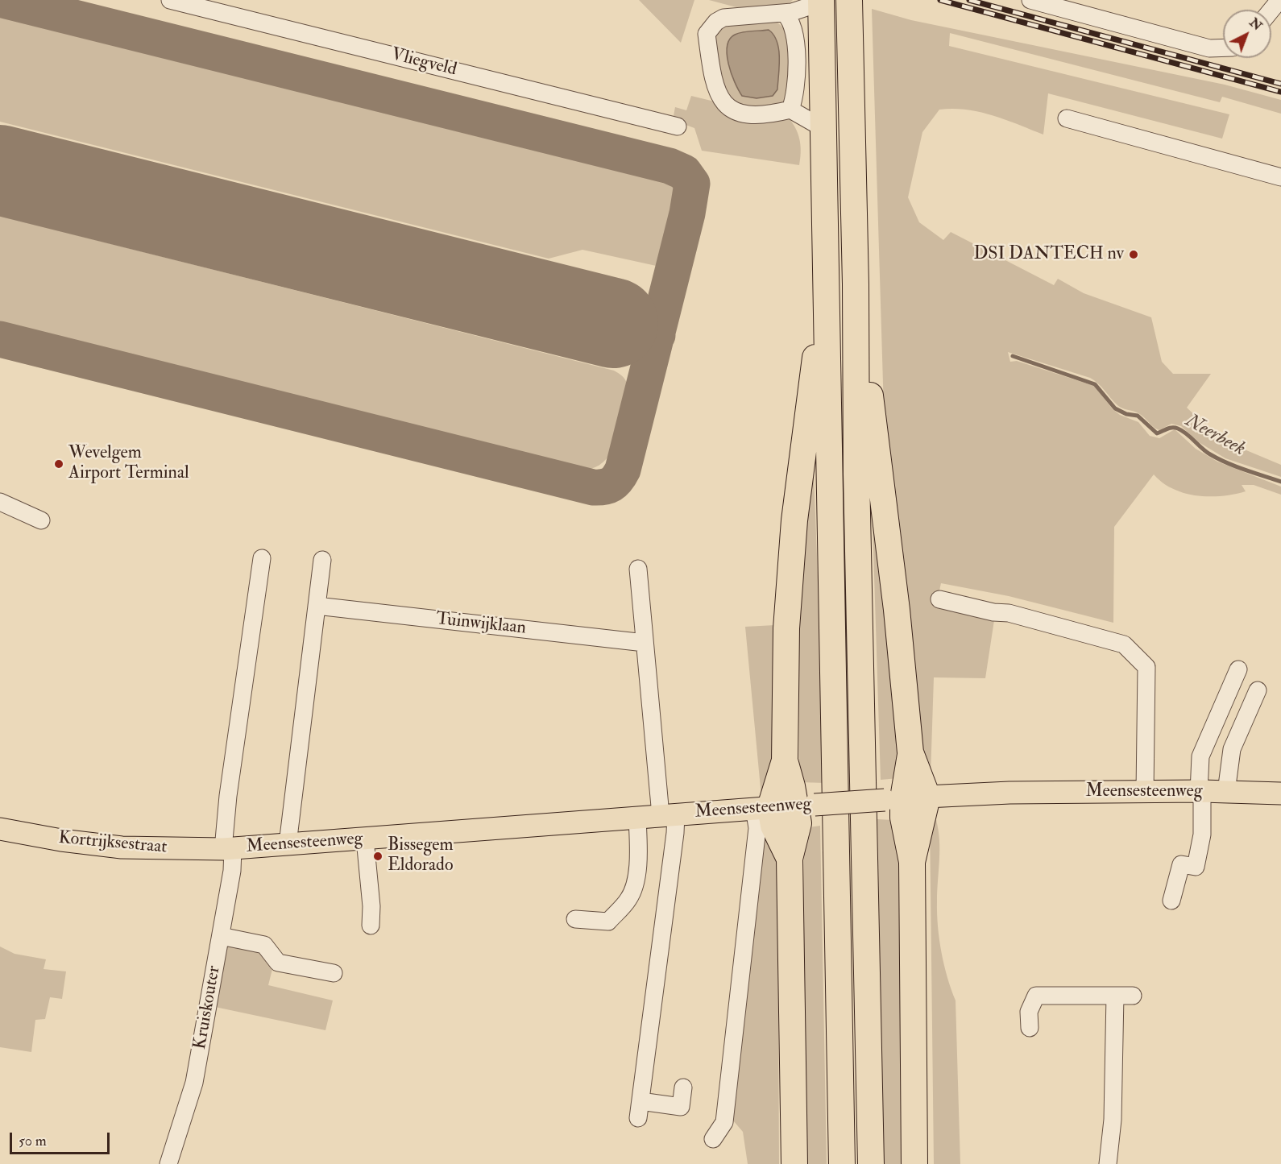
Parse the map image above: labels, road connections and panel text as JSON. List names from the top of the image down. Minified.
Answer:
{"streets":{"main road":["Meensesteenweg","Kortrijksestraat"],"street":["Vliegveld","Tuinwijklaan","Kruiskouter"]},"crossings":[["Meensesteenweg","Kortrijksestraat"],["Meensesteenweg","Kruiskouter"],["Kortrijksestraat","Kruiskouter"]],"water":["Neerbeek"],"places":["DSI DANTECH nv","Wevelgem Airport Terminal","Bissegem Eldorado"],"scale_bar":"50 m","north":"top right"}
